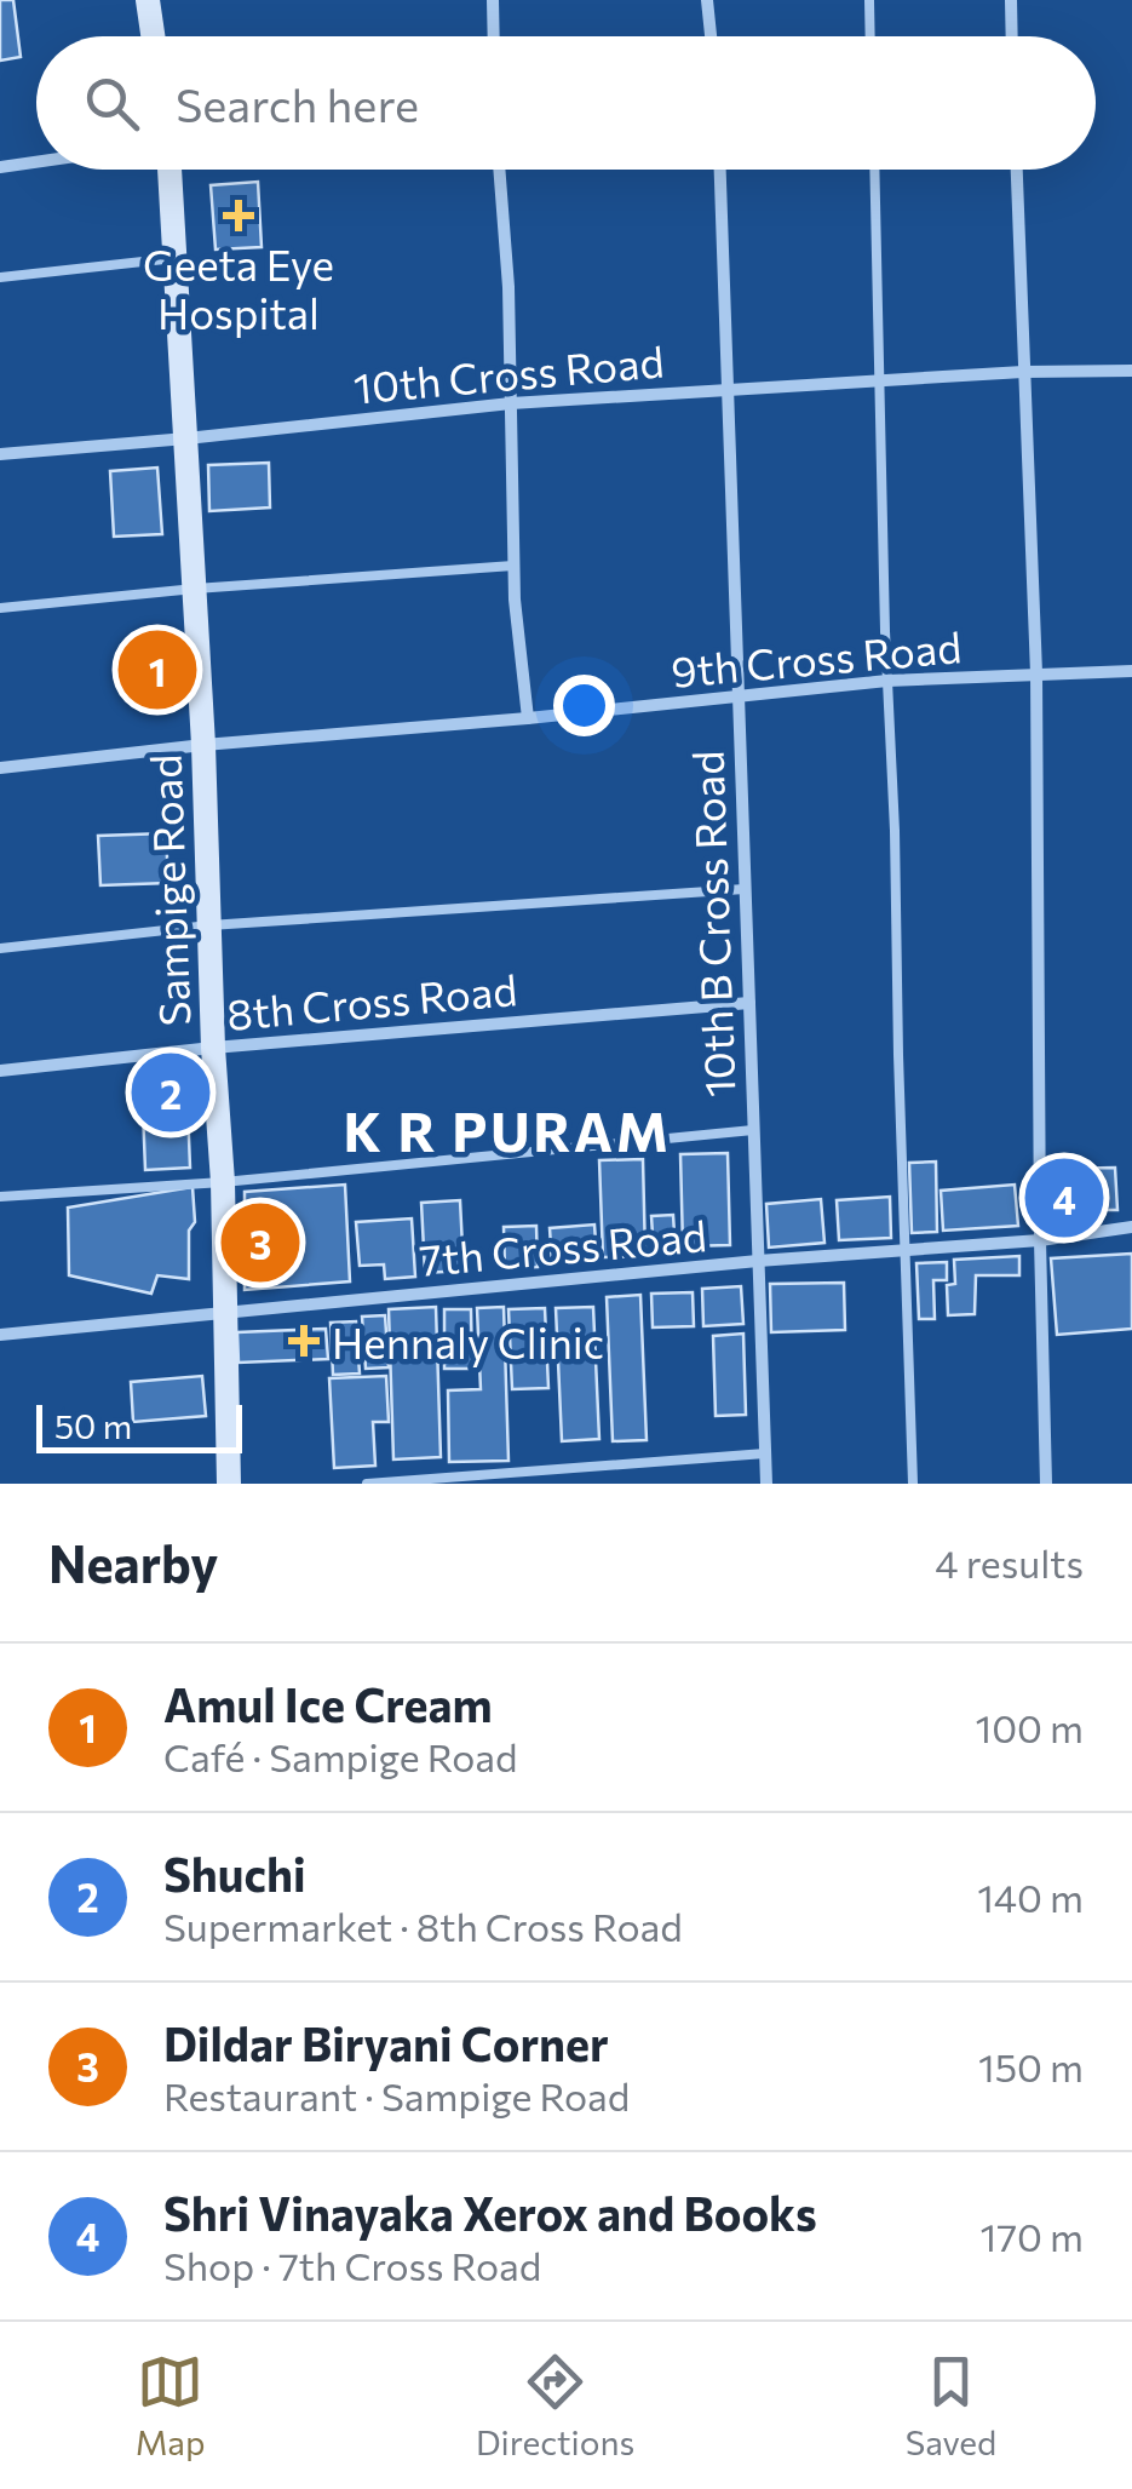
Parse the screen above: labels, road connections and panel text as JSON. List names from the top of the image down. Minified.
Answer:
{"streets":{"street":["10th Cross Road","9th Cross Road","Sampige Road","10th B Cross Road","8th Cross Road","7th Cross Road"]},"crossings":[["10th Cross Road","Sampige Road"],["10th Cross Road","10th B Cross Road"],["9th Cross Road","Sampige Road"],["9th Cross Road","10th B Cross Road"],["Sampige Road","8th Cross Road"],["Sampige Road","7th Cross Road"],["10th B Cross Road","8th Cross Road"],["10th B Cross Road","7th Cross Road"]],"districts":["K R PURAM"],"places":{"health":["Geeta Eye Hospital","Hennaly Clinic"]},"scale_bar":"50 m","page":{"search":"Search here","pins":["1","2","4","3"],"scale":"50 m","heading":["Nearby","4 results"],"list":[{"mark":"1","name":"Amul Ice Cream","note":"Café · Sampige Road","value":"100 m"},{"mark":"2","name":"Shuchi","note":"Supermarket · 8th Cross Road","value":"140 m"},{"mark":"3","name":"Dildar Biryani Corner","note":"Restaurant · Sampige Road","value":"150 m"},{"mark":"4","name":"Shri Vinayaka Xerox and Books","note":"Shop · 7th Cross Road","value":"170 m"}],"nav":["Map","Directions","Saved"]}}
